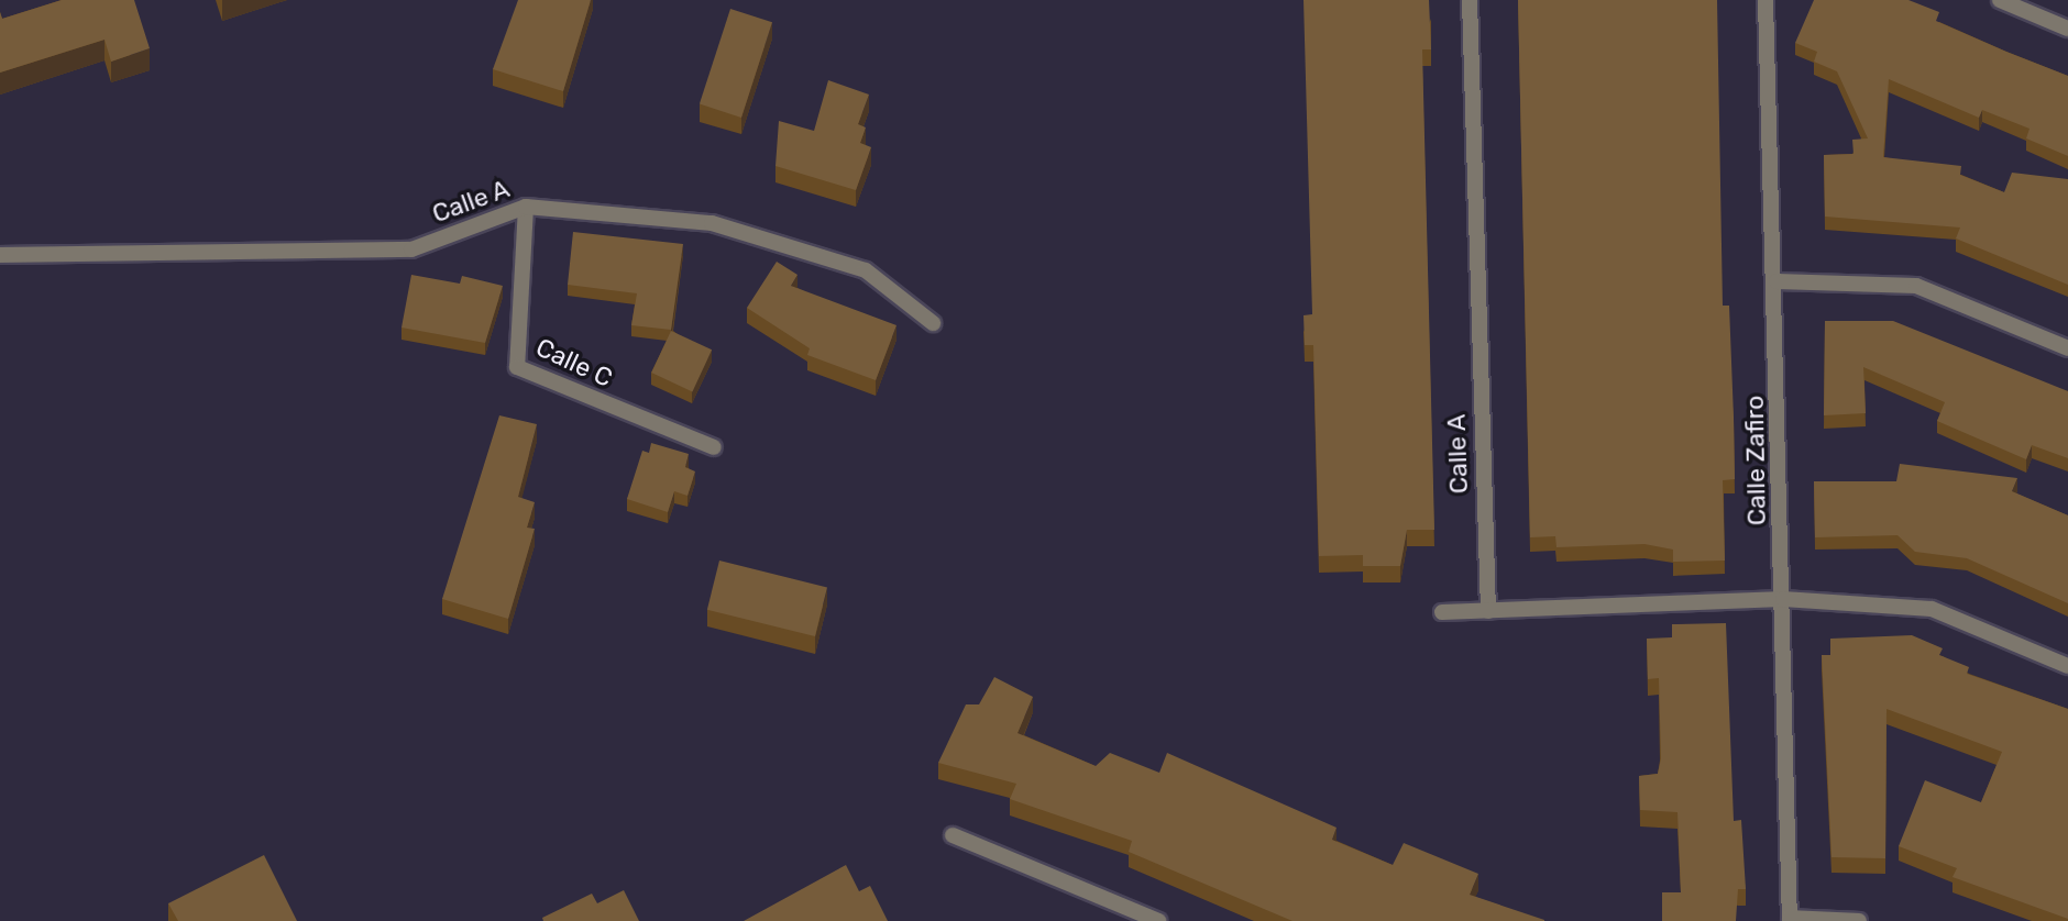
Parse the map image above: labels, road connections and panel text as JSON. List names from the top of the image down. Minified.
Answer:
{"streets":{"street":["Calle A","Calle C","Calle Zafiro"]},"crossings":[["Calle A","Calle C"]]}
